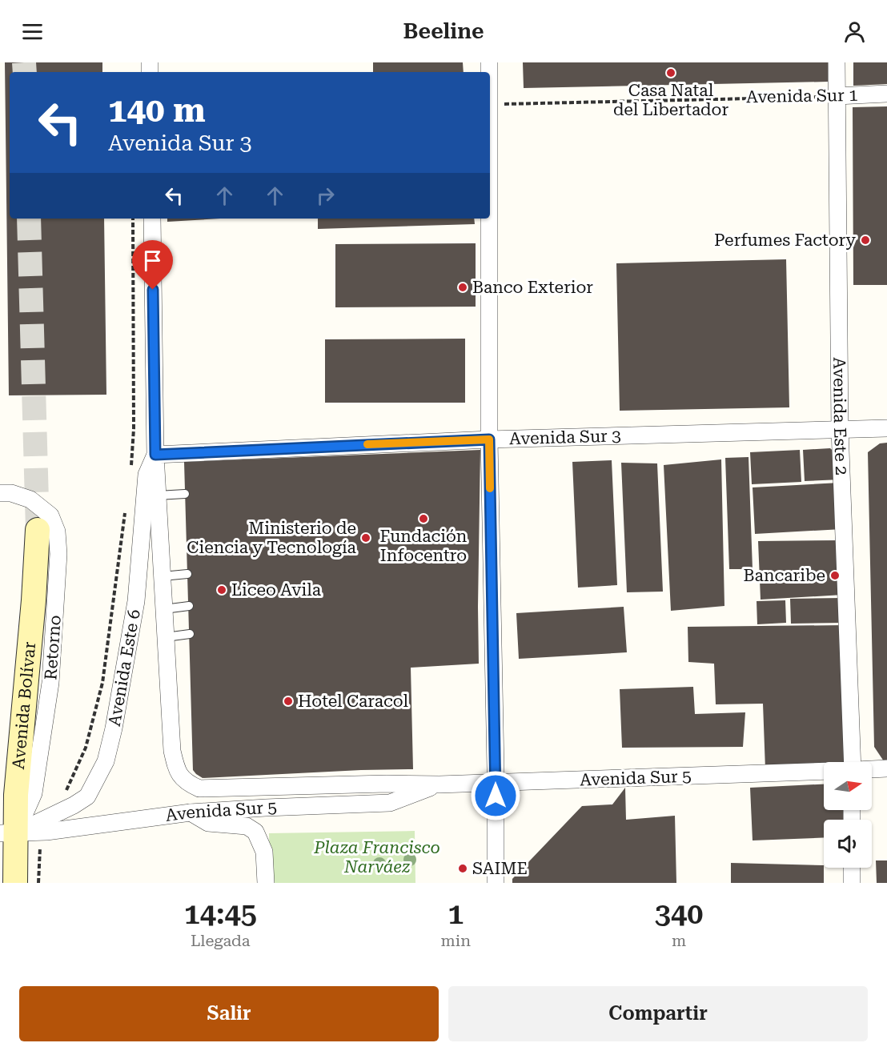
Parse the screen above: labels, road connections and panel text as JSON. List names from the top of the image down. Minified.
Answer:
{"streets":{"main road":["Avenida Bolívar"],"street":["Avenida Sur 1","Avenida Este 2","Avenida Sur 3","Retorno","Avenida Este 6","Avenida Sur 5"]},"crossings":[["Avenida Sur 1","Avenida Este 2"],["Avenida Este 2","Avenida Sur 3"],["Avenida Sur 3","Avenida Este 6"],["Retorno","Avenida Este 6"],["Retorno","Avenida Bolívar"],["Retorno","Avenida Sur 5"],["Avenida Este 6","Avenida Bolívar"],["Avenida Este 6","Avenida Sur 5"],["Avenida Bolívar","Avenida Sur 5"]],"parks":["Plaza Francisco Narváez"],"places":["Casa Natal del Libertador","Perfumes Factory","Banco Exterior","Fundación Infocentro","Ministerio de Ciencia y Tecnología","Bancaribe","Liceo Avila","Hotel Caracol","SAIME"],"north":"right","page":{"header":"Beeline","turn":["140 m","Avenida Sur 3"],"eta":["14:45","Llegada","1","min","340","m"],"buttons":["Salir","Compartir"]}}
